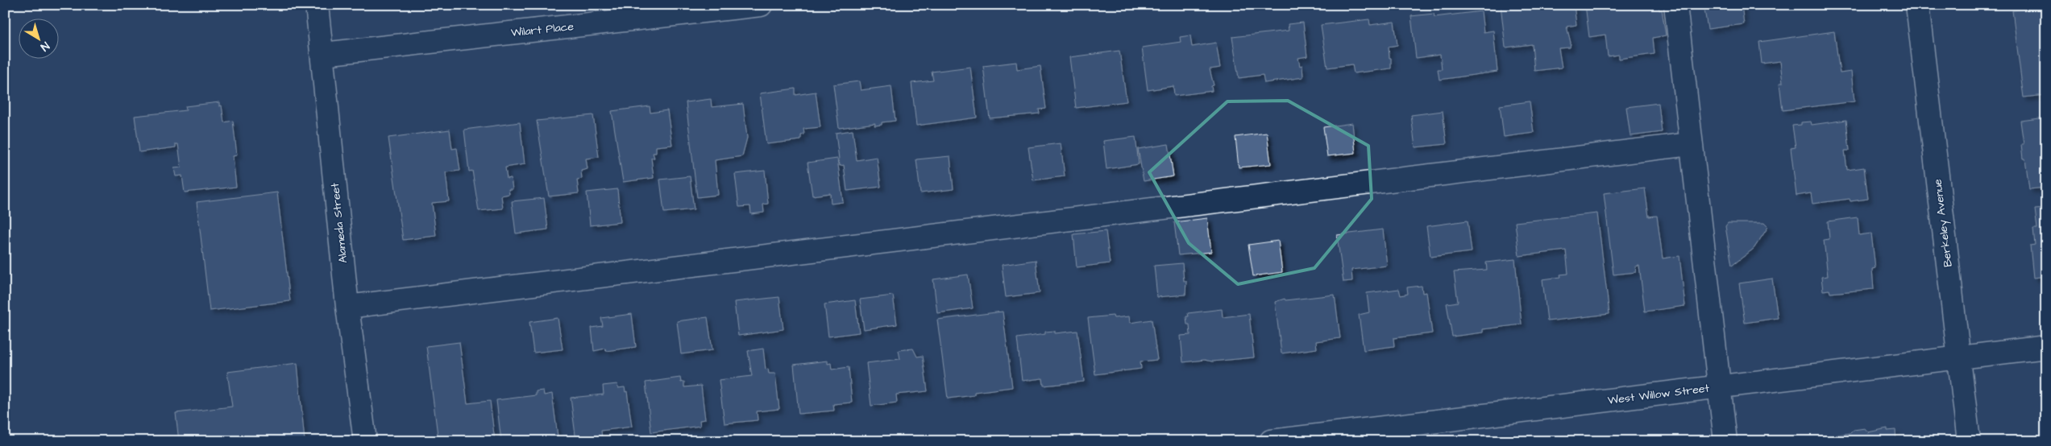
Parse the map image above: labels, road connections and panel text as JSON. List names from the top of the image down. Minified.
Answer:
{"streets":{"street":["Wilart Place","Alameda Street","Berkeley Avenue","West Willow Street"]},"crossings":[["Wilart Place","Alameda Street"],["Berkeley Avenue","West Willow Street"]],"north":"bottom right"}
